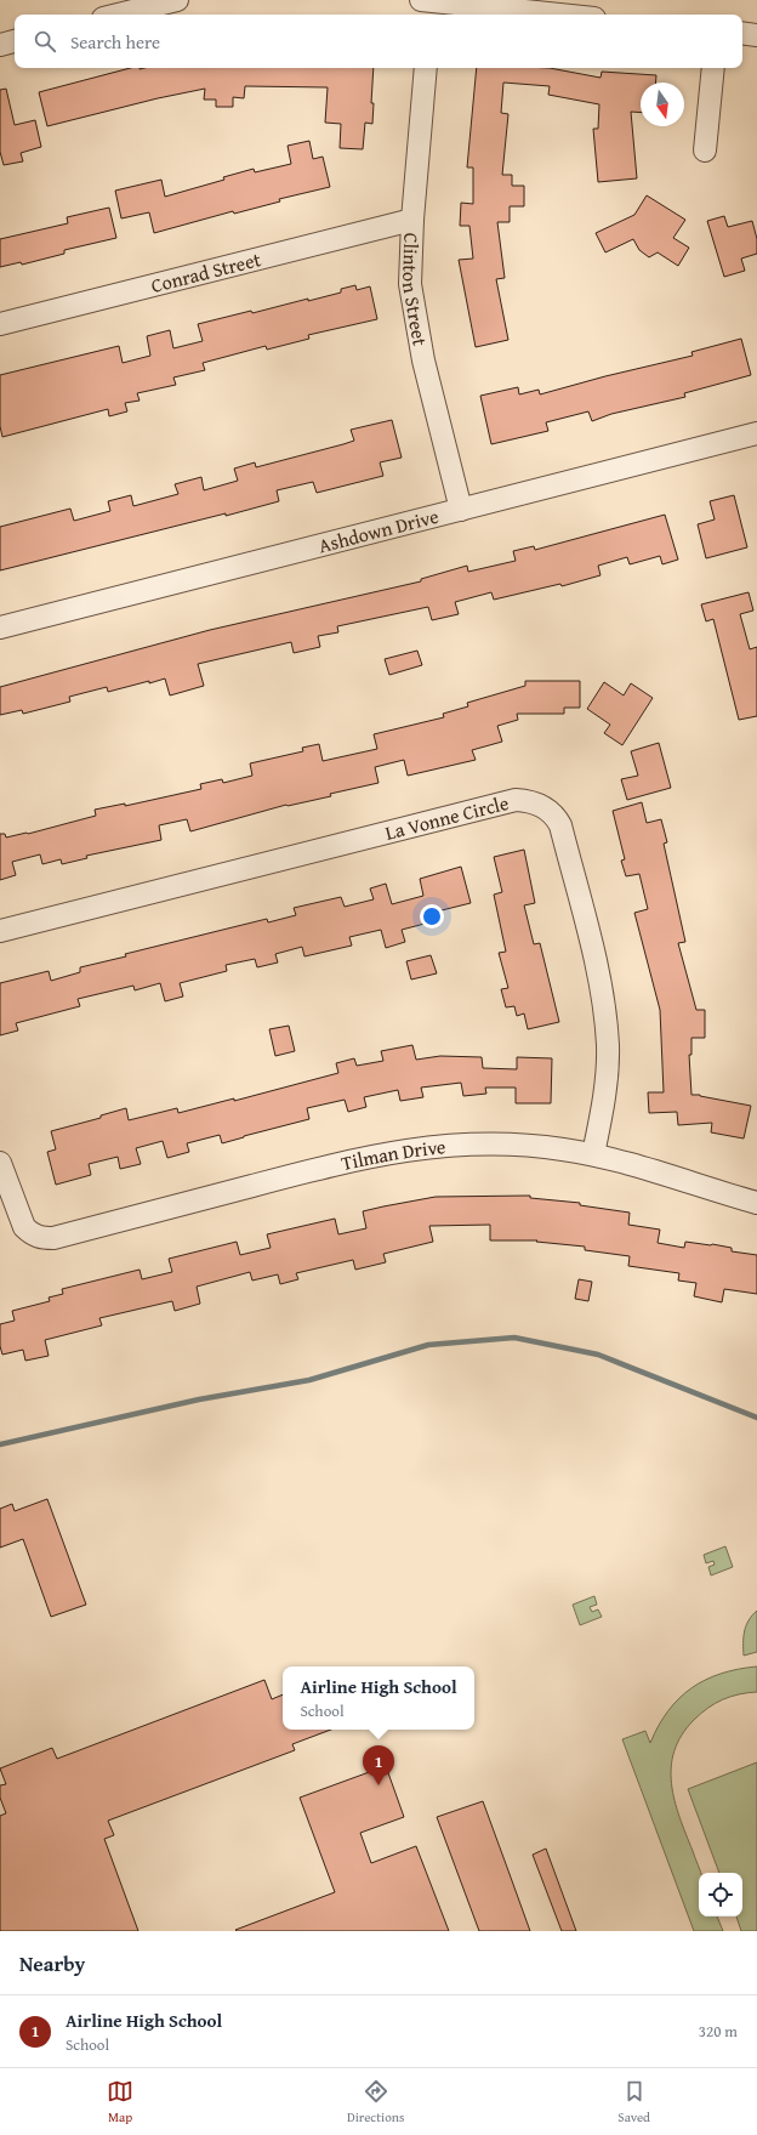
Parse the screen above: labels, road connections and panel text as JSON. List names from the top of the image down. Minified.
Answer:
{"streets":{"street":["Conrad Street","Clinton Street","Ashdown Drive","La Vonne Circle","Tilman Drive"]},"crossings":[["Conrad Street","Clinton Street"],["Clinton Street","Ashdown Drive"],["La Vonne Circle","Tilman Drive"]],"north":"bottom","page":{"search":"Search here","popup":["Airline High School","School"],"pins":"1","heading":"Nearby","list":[{"mark":"1","name":"Airline High School","note":"School","value":"320 m"}],"nav":["Map","Directions","Saved"]}}
